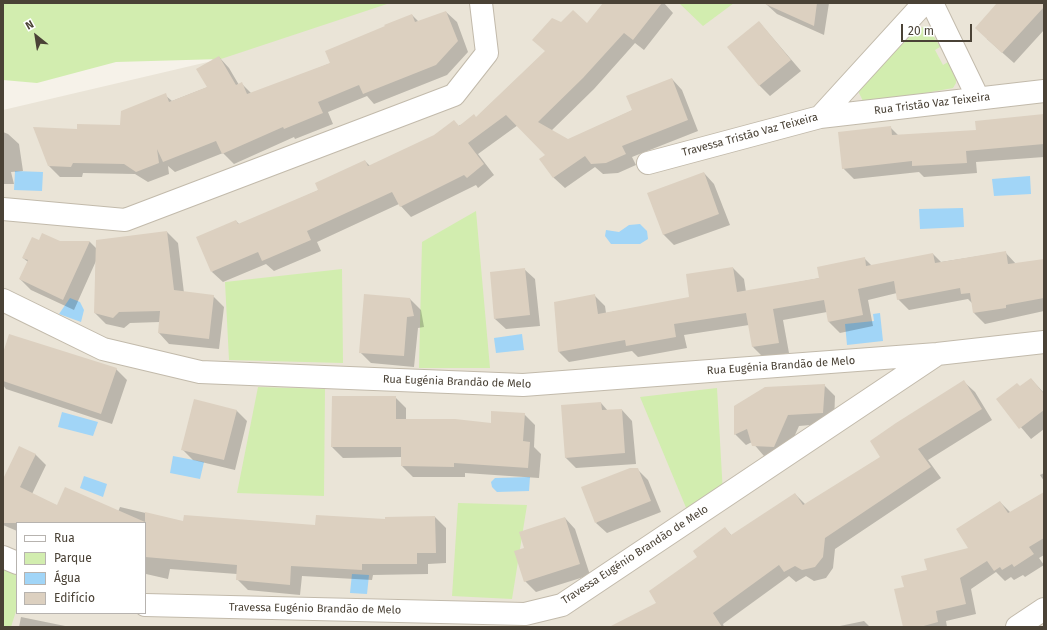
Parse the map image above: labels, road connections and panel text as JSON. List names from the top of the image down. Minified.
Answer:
{"streets":{"street":["Rua Tristão Vaz Teixeira","Travessa Tristão Vaz Teixeira","Rua Eugénia Brandão de Melo","Travessa Eugénio Brandão de Melo"]},"crossings":[["Rua Tristão Vaz Teixeira","Travessa Tristão Vaz Teixeira"],["Rua Eugénia Brandão de Melo","Travessa Eugénio Brandão de Melo"]],"legend":["Rua","Parque","Água","Edifício"],"scale_bar":"20 m","north":"top left"}
